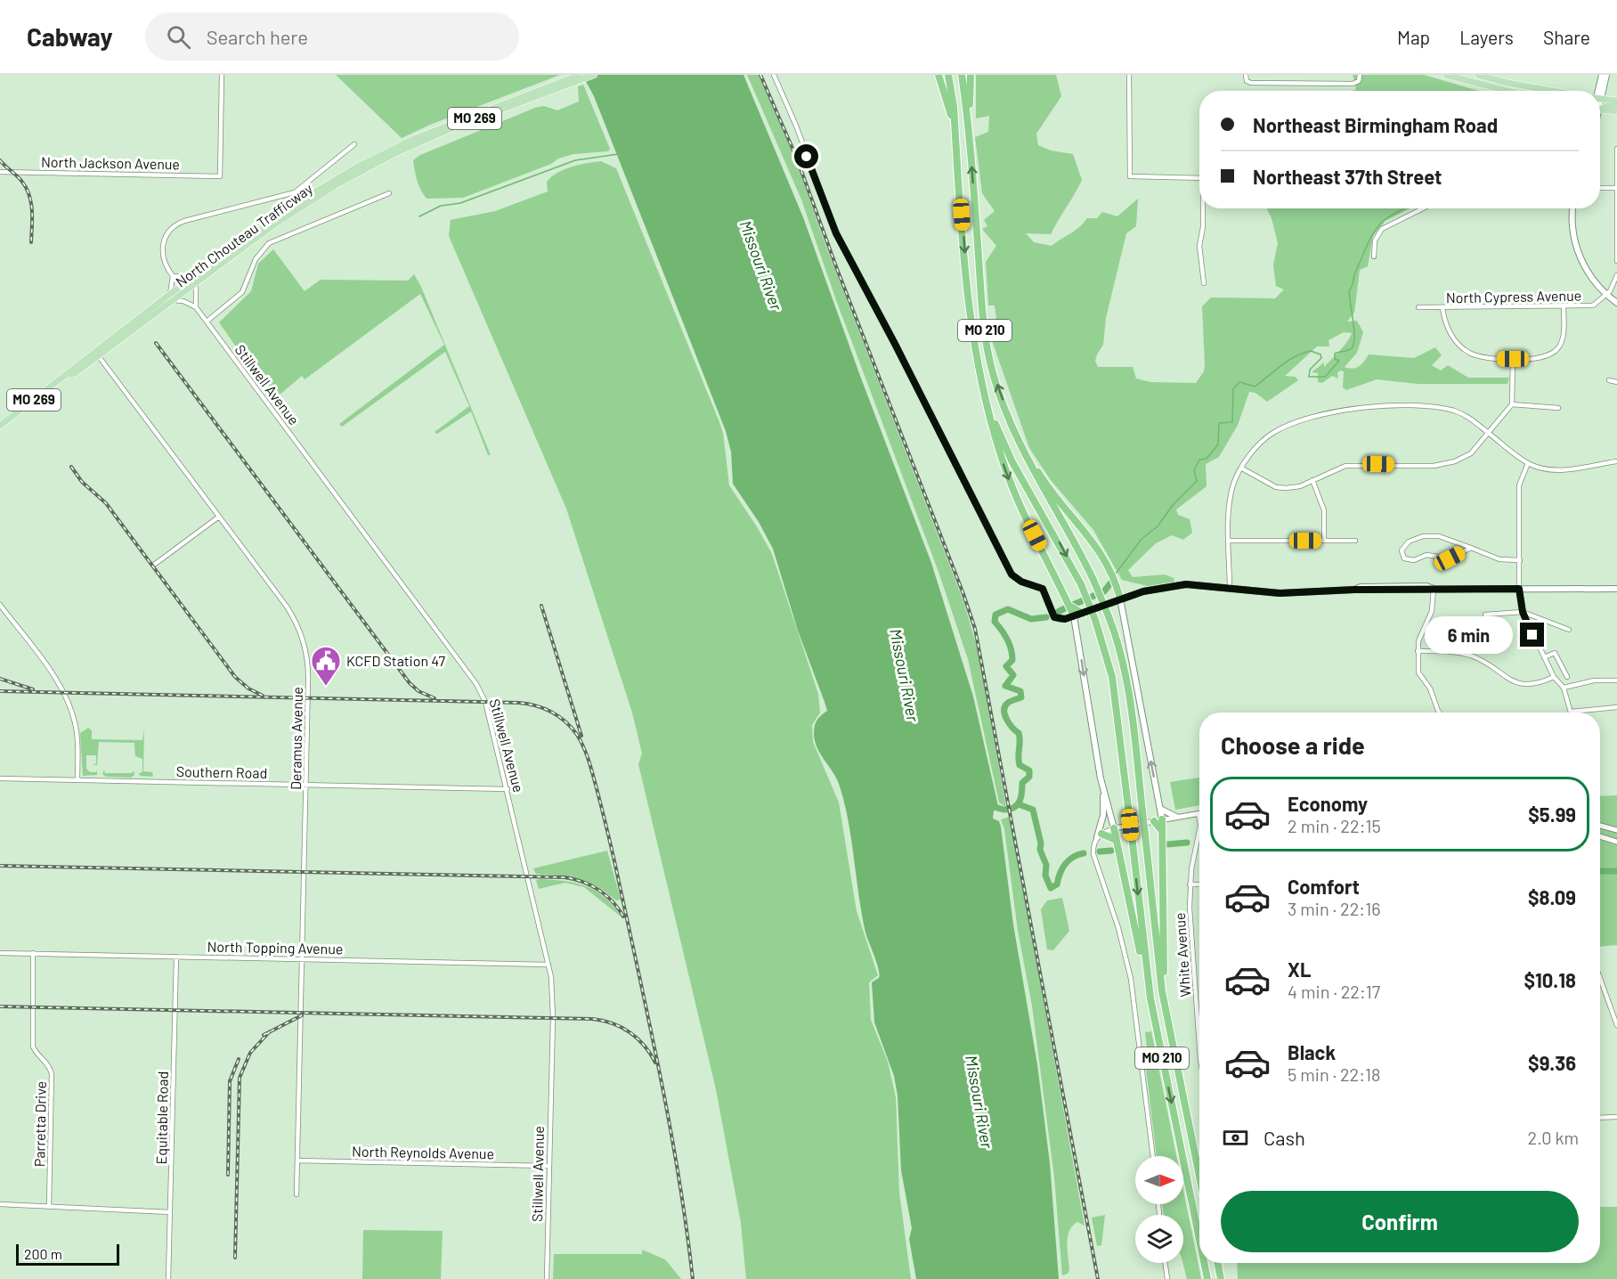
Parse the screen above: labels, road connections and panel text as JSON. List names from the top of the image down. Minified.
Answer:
{"streets":{"highway":["MO 210"],"main road":["MO 269","North Chouteau Trafficway"],"street":["North Jackson Avenue","North Cypress Avenue","Stillwell Avenue","Deramus Avenue","Southern Road","North Topping Avenue","White Avenue","Equitable Road","Parretta Drive","North Reynolds Avenue"]},"crossings":[["North Chouteau Trafficway","Stillwell Avenue"],["North Chouteau Trafficway","Deramus Avenue"],["Stillwell Avenue","Southern Road"],["Stillwell Avenue","North Topping Avenue"],["Stillwell Avenue","North Reynolds Avenue"],["Deramus Avenue","Southern Road"],["Deramus Avenue","North Topping Avenue"],["Deramus Avenue","North Reynolds Avenue"],["North Topping Avenue","Equitable Road"],["North Topping Avenue","Parretta Drive"]],"water":["Missouri River"],"places":{"public building":["KCFD Station 47"]},"scale_bar":"200 m","north":"right","page":{"header":"Cabway","search":"Search here","nav":["Map","Layers","Share"],"banner":["Northeast Birmingham Road","Northeast 37th Street"],"bubble":"6 min","heading":"Choose a ride","list":[{"name":"Economy","note":"2 min · 22:15","value":"$5.99"},{"name":"Comfort","note":"3 min · 22:16","value":"$8.09"},{"name":"XL","note":"4 min · 22:17","value":"$10.18"},{"name":"Black","note":"5 min · 22:18","value":"$9.36"}],"pay":["Cash","2.0 km"],"buttons":"Confirm","scale":"200 m"}}
